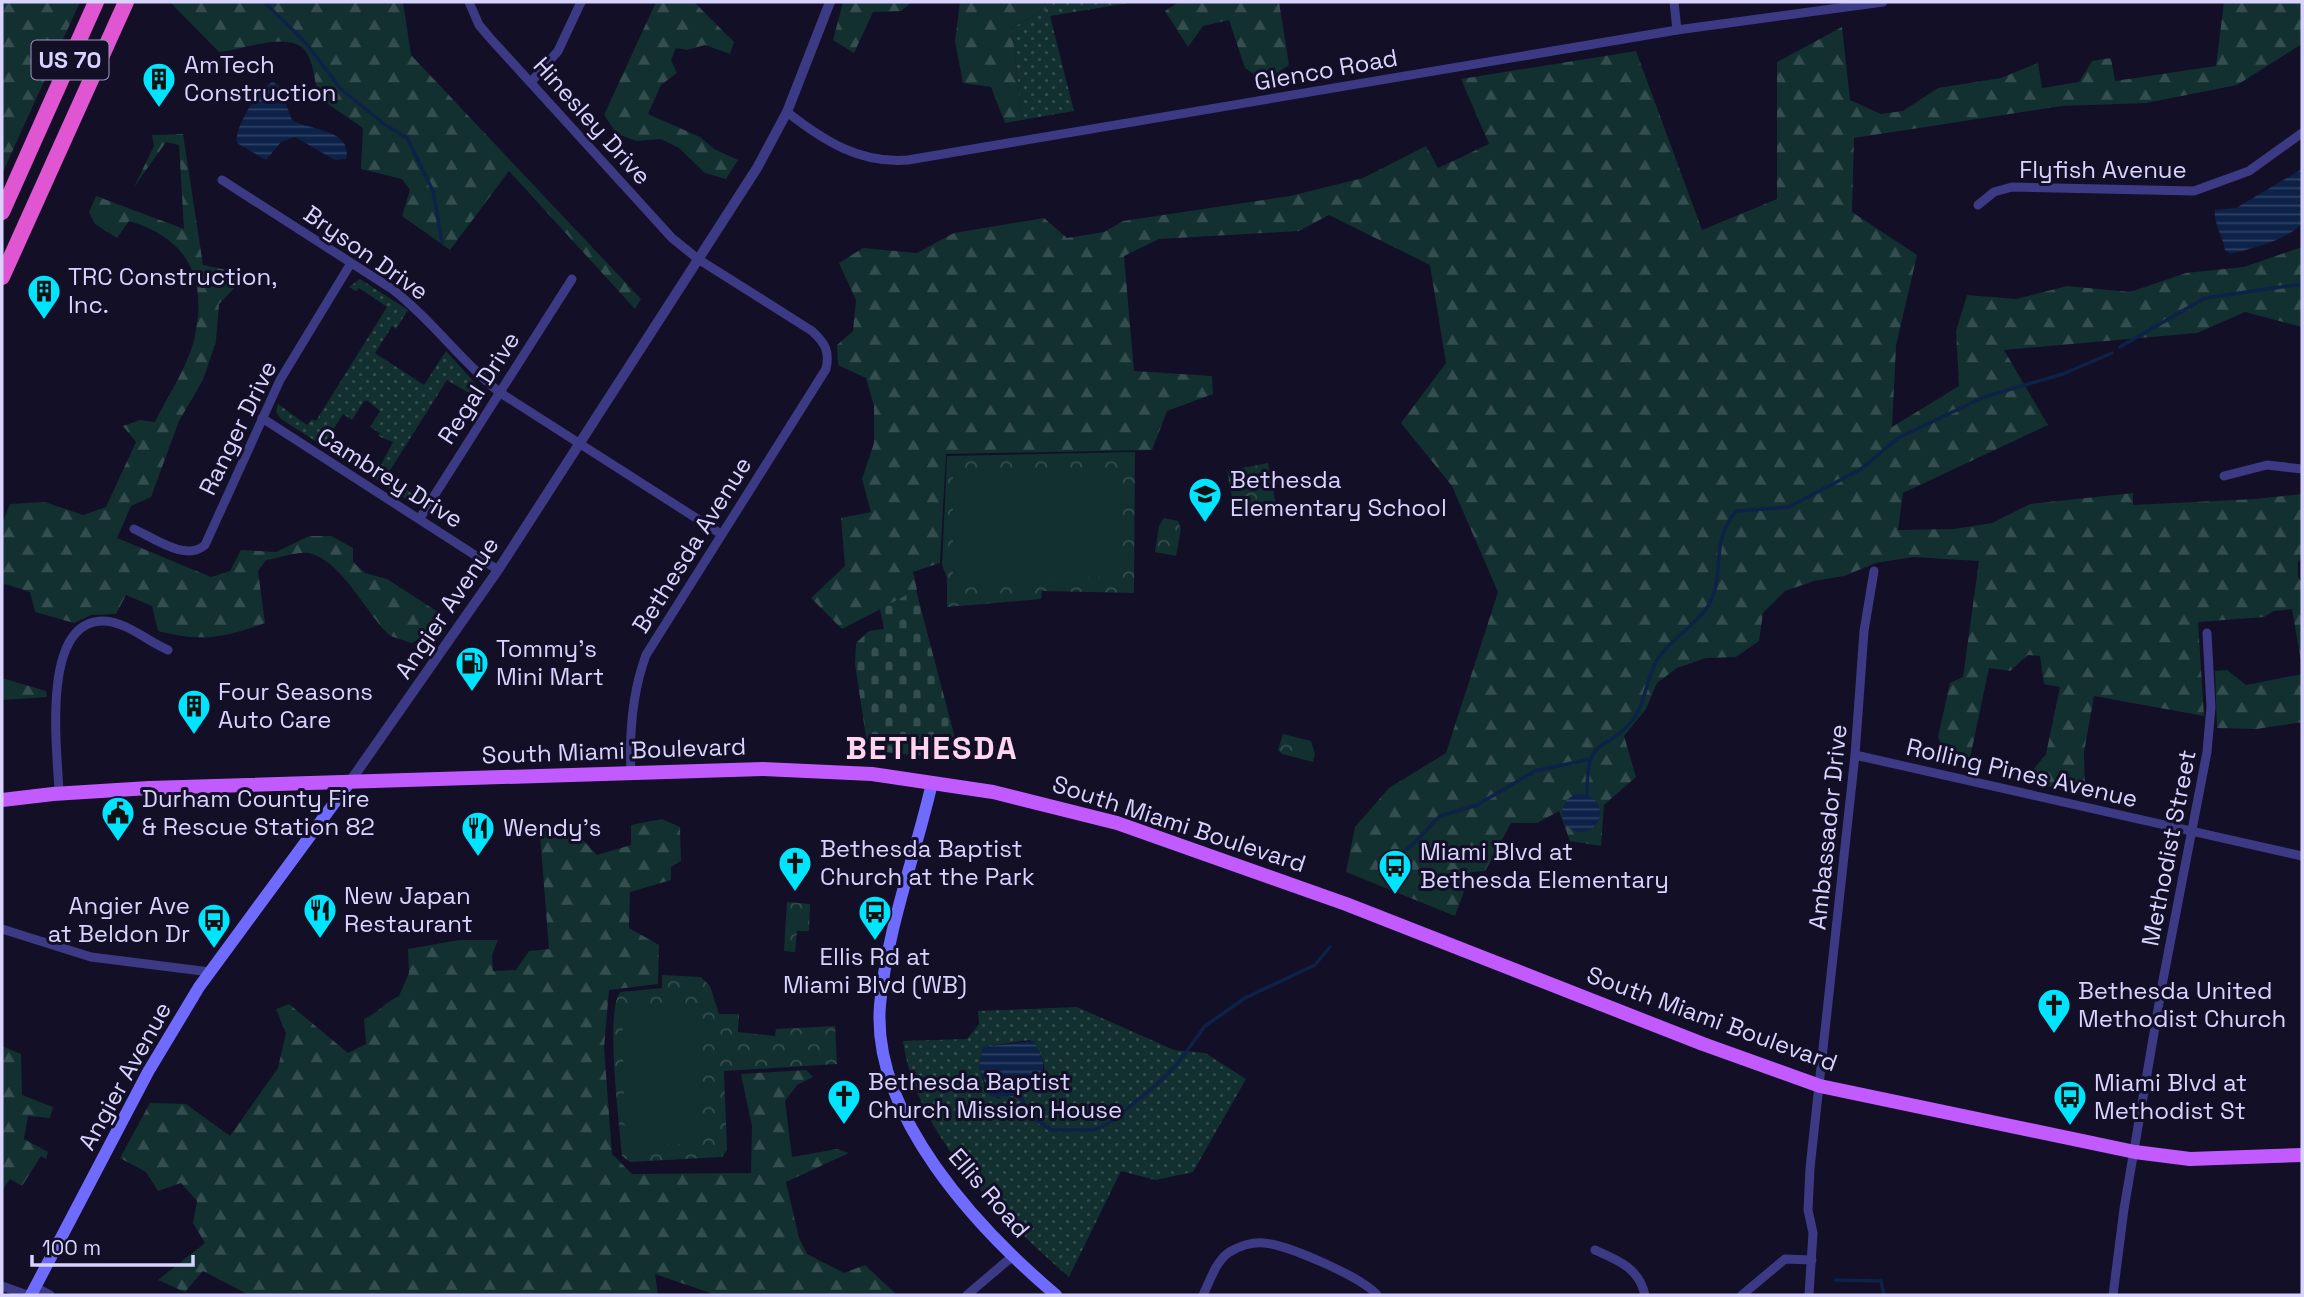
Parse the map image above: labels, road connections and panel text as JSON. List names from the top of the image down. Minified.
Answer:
{"streets":{"highway":["US 70"],"main road":["Angier Avenue","South Miami Boulevard","Ellis Road"],"street":["Glenco Road","Hinesley Drive","Flyfish Avenue","Bryson Drive","Regal Drive","Ranger Drive","Cambrey Drive","Bethesda Avenue","Rolling Pines Avenue","Ambassador Drive","Methodist Street"]},"crossings":[["Glenco Road","Angier Avenue"],["Hinesley Drive","Bethesda Avenue"],["Hinesley Drive","Angier Avenue"],["Bryson Drive","Regal Drive"],["Bryson Drive","Ranger Drive"],["Bryson Drive","Bethesda Avenue"],["Bryson Drive","Angier Avenue"],["Regal Drive","Cambrey Drive"],["Ranger Drive","Cambrey Drive"],["Cambrey Drive","Angier Avenue"],["Bethesda Avenue","South Miami Boulevard"],["Angier Avenue","South Miami Boulevard"],["South Miami Boulevard","Ambassador Drive"],["South Miami Boulevard","Methodist Street"],["South Miami Boulevard","Ellis Road"],["Rolling Pines Avenue","Ambassador Drive"],["Rolling Pines Avenue","Methodist Street"]],"districts":["BETHESDA"],"places":{"building":["AmTech Construction","TRC Construction, Inc.","Four Seasons Auto Care"],"school or university":["Bethesda Elementary School"],"fuel station":["Tommy's Mini Mart"],"public building":["Durham County Fire & Rescue Station 82"],"restaurant":["Wendy's","New Japan Restaurant"],"church":["Bethesda Baptist Church at the Park","Bethesda United Methodist Church","Bethesda Baptist Church Mission House"],"bus stop":["Miami Blvd at Bethesda Elementary","Ellis Rd at Miami Blvd (WB)","Angier Ave at Beldon Dr","Miami Blvd at Methodist St"]},"scale_bar":"100 m"}
